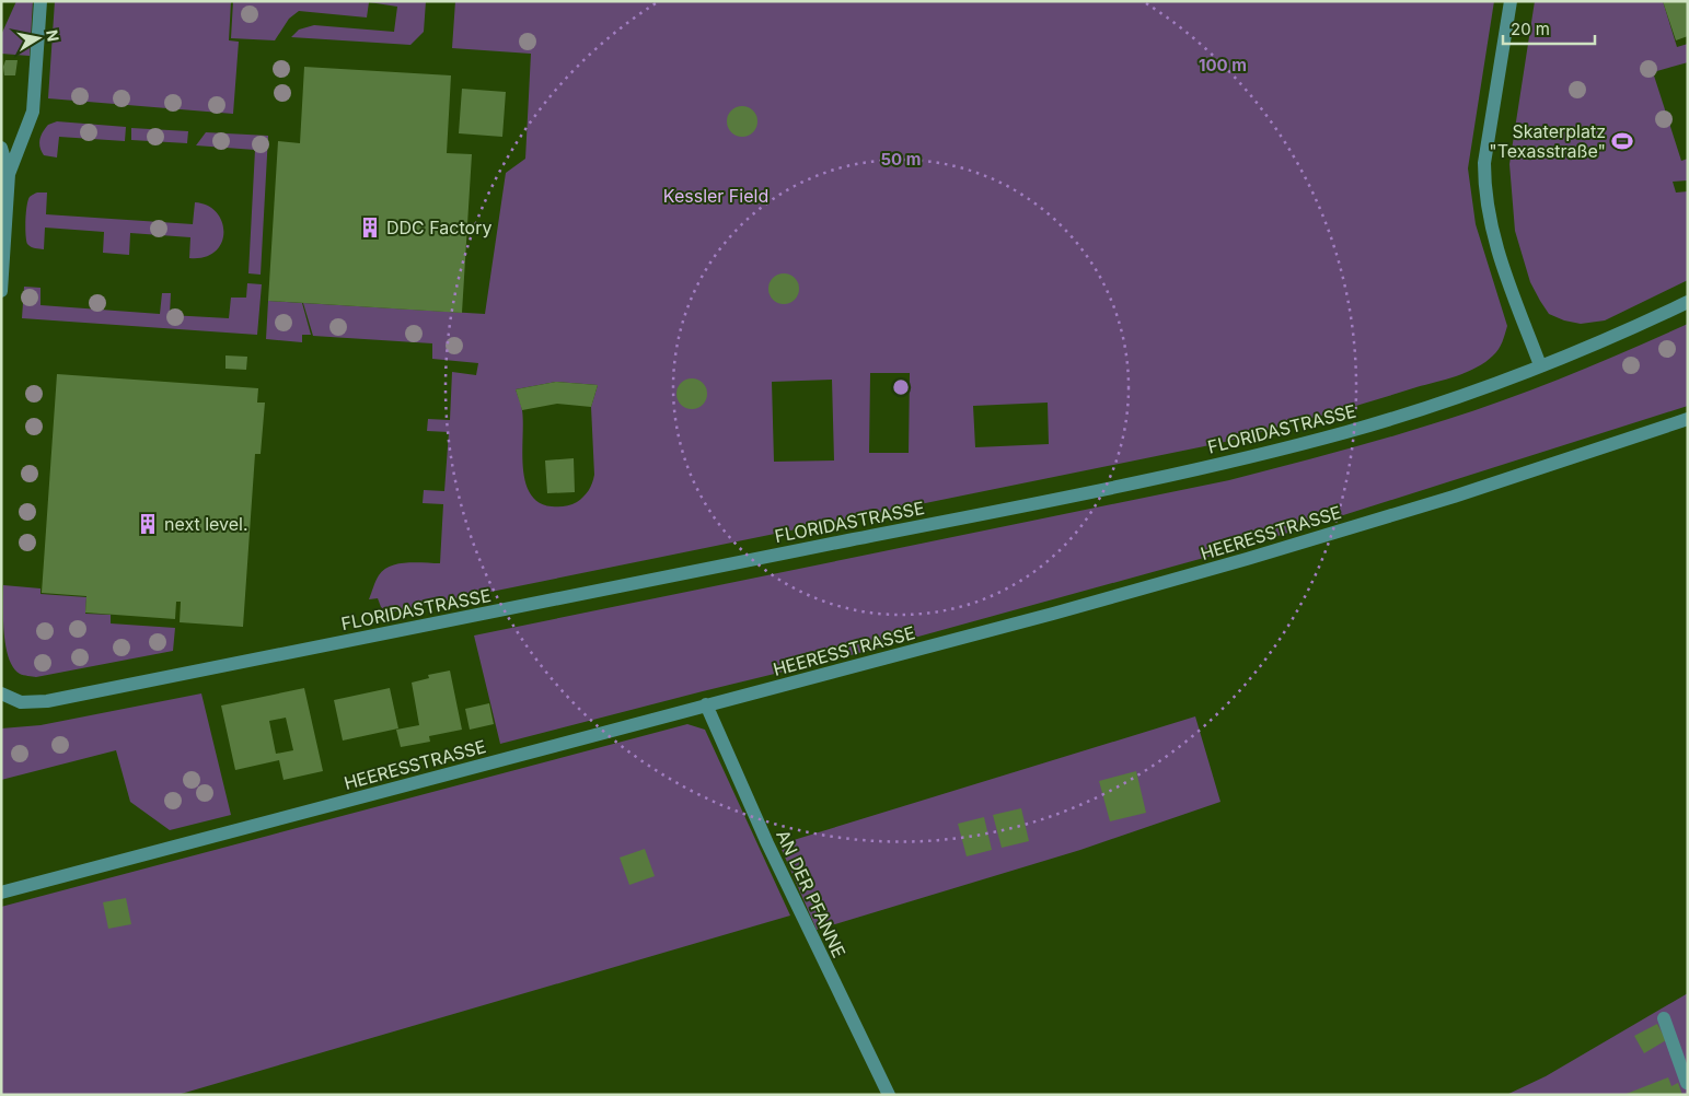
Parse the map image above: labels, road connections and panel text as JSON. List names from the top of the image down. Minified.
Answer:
{"streets":{"street":["FLORIDASTRASSE","HEERESSTRASSE","AN DER PFANNE"]},"crossings":[["HEERESSTRASSE","AN DER PFANNE"]],"parks":["Kessler Field"],"places":{"sports":["Skaterplatz \"Texasstraße\""],"building":["DDC Factory","next level."]},"scale_bar":"20 m","north":"right","rings":["100 m","50 m"]}
